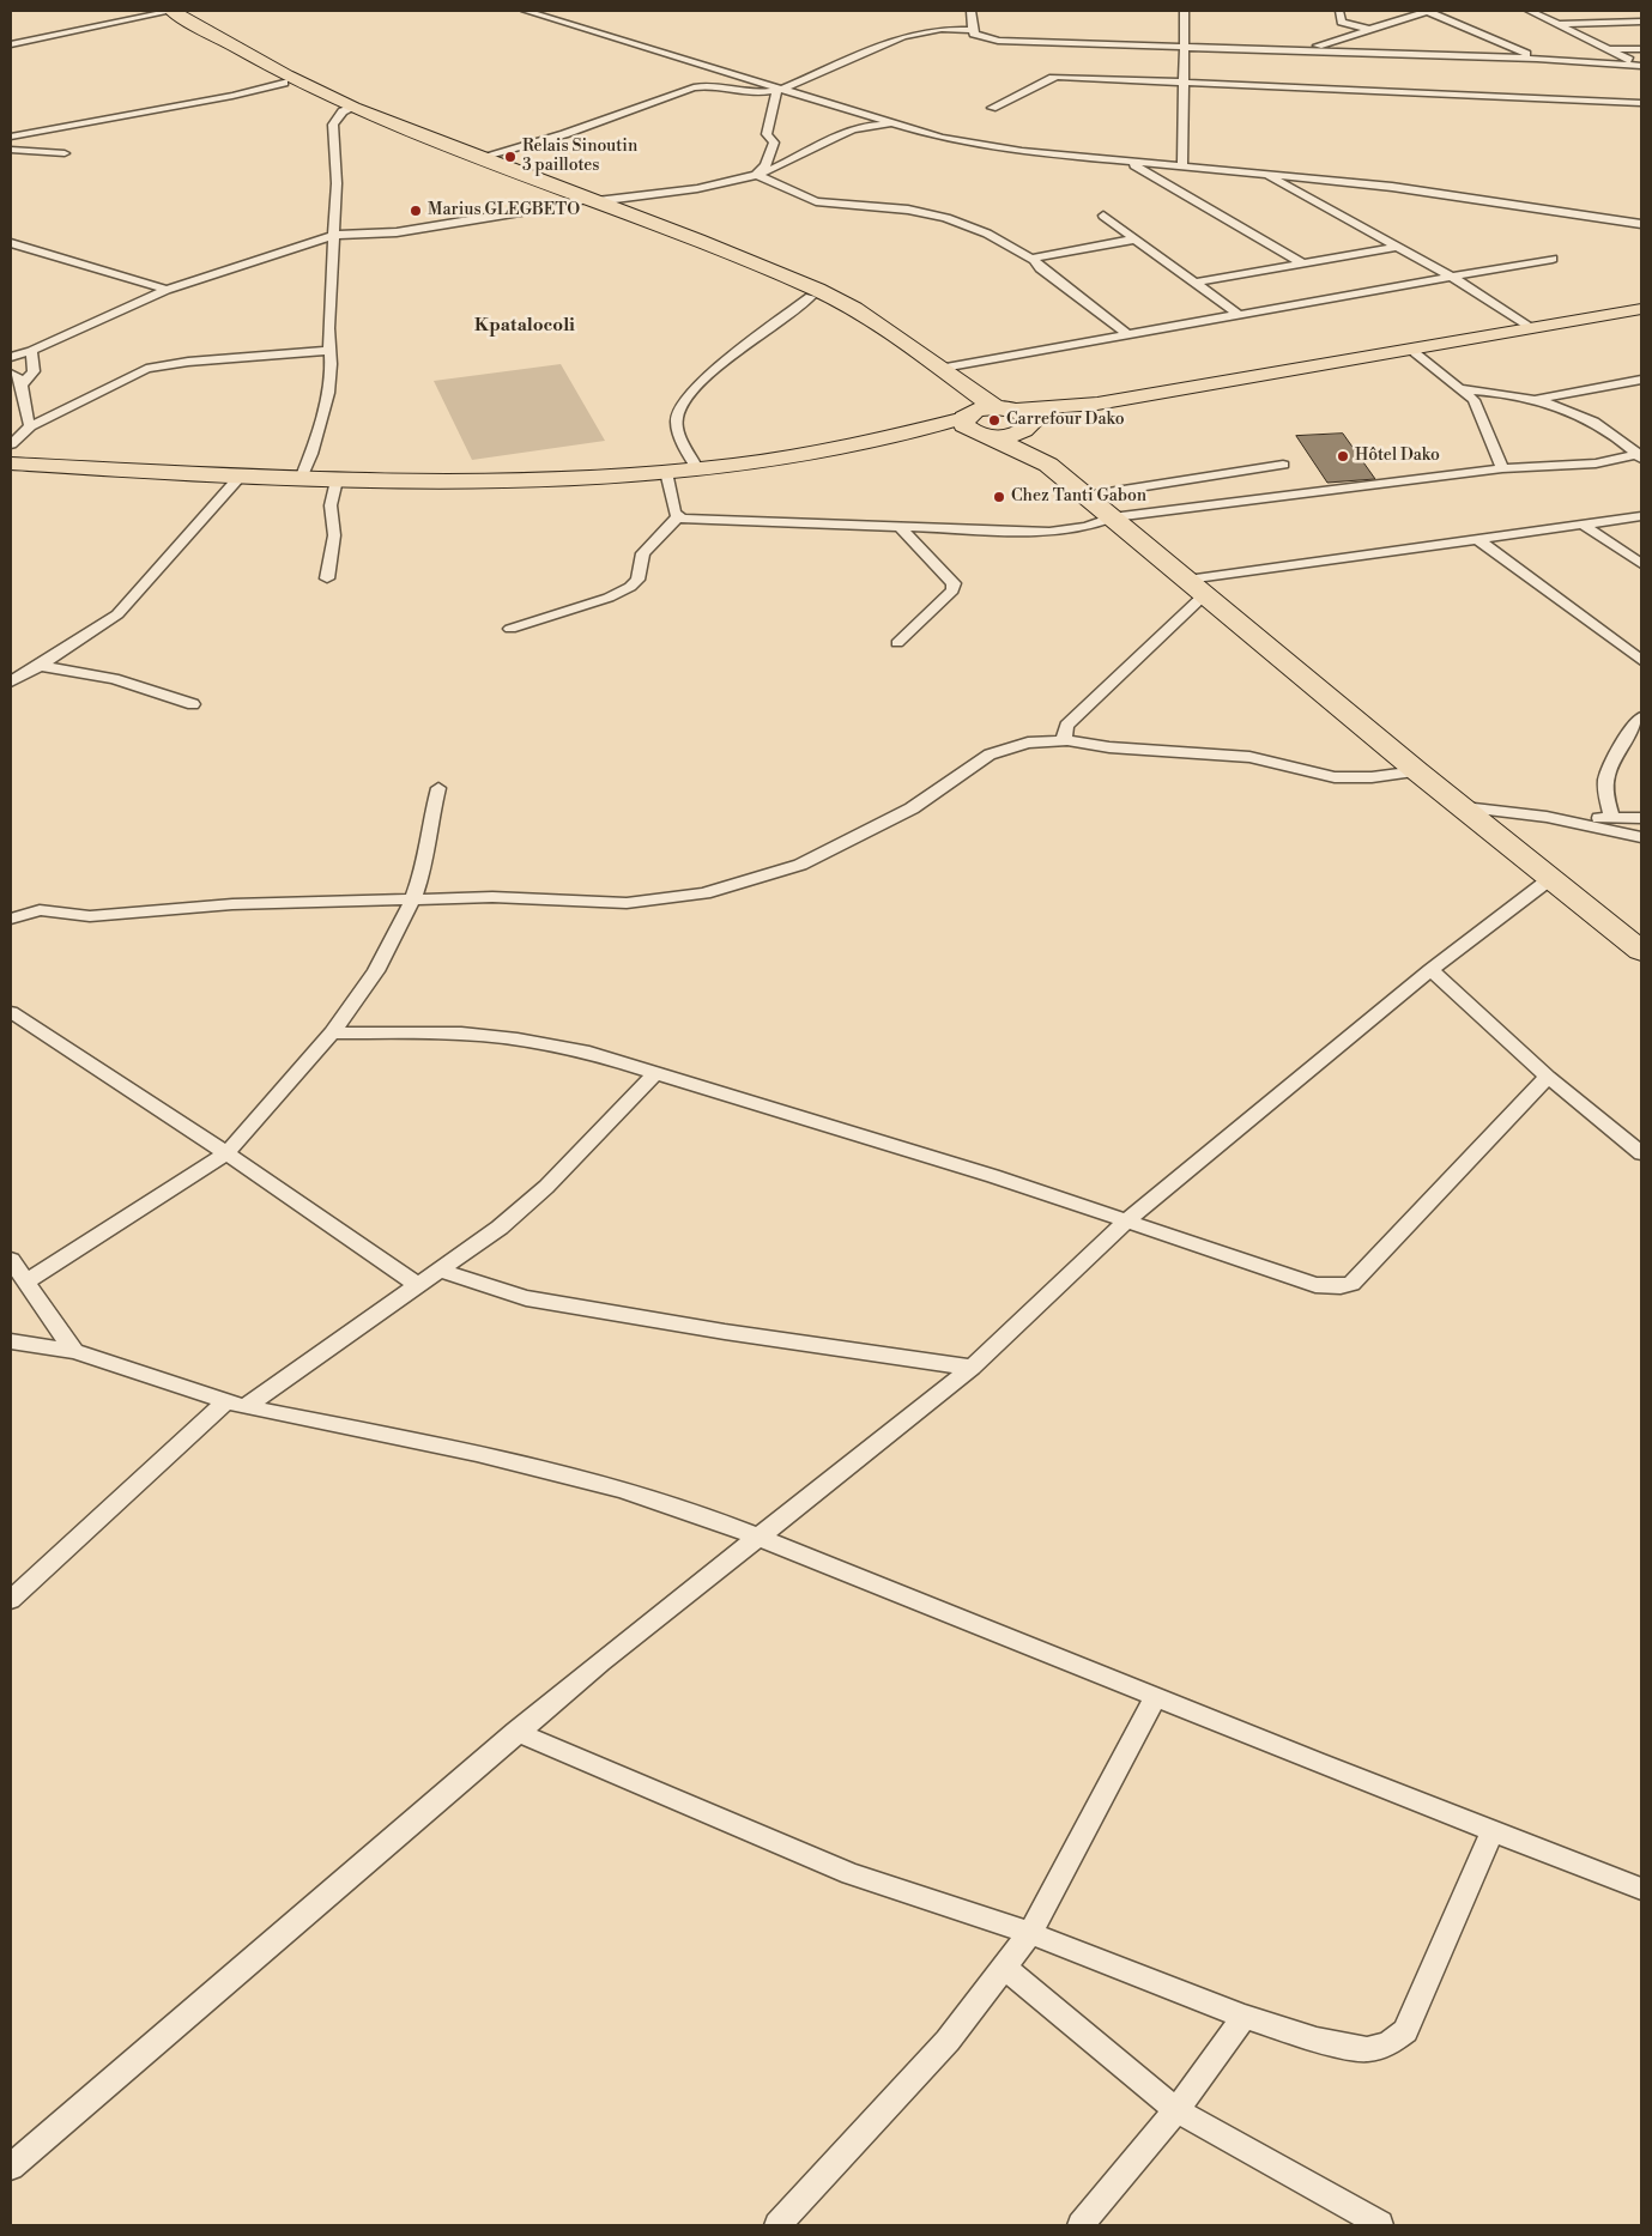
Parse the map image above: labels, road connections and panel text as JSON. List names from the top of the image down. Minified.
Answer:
{"districts":["Kpatalocoli"],"places":["Relais Sinoutin 3 paillotes","Marius GLEGBETO","Carrefour Dako","Hôtel Dako","Chez Tanti Gabon"]}
